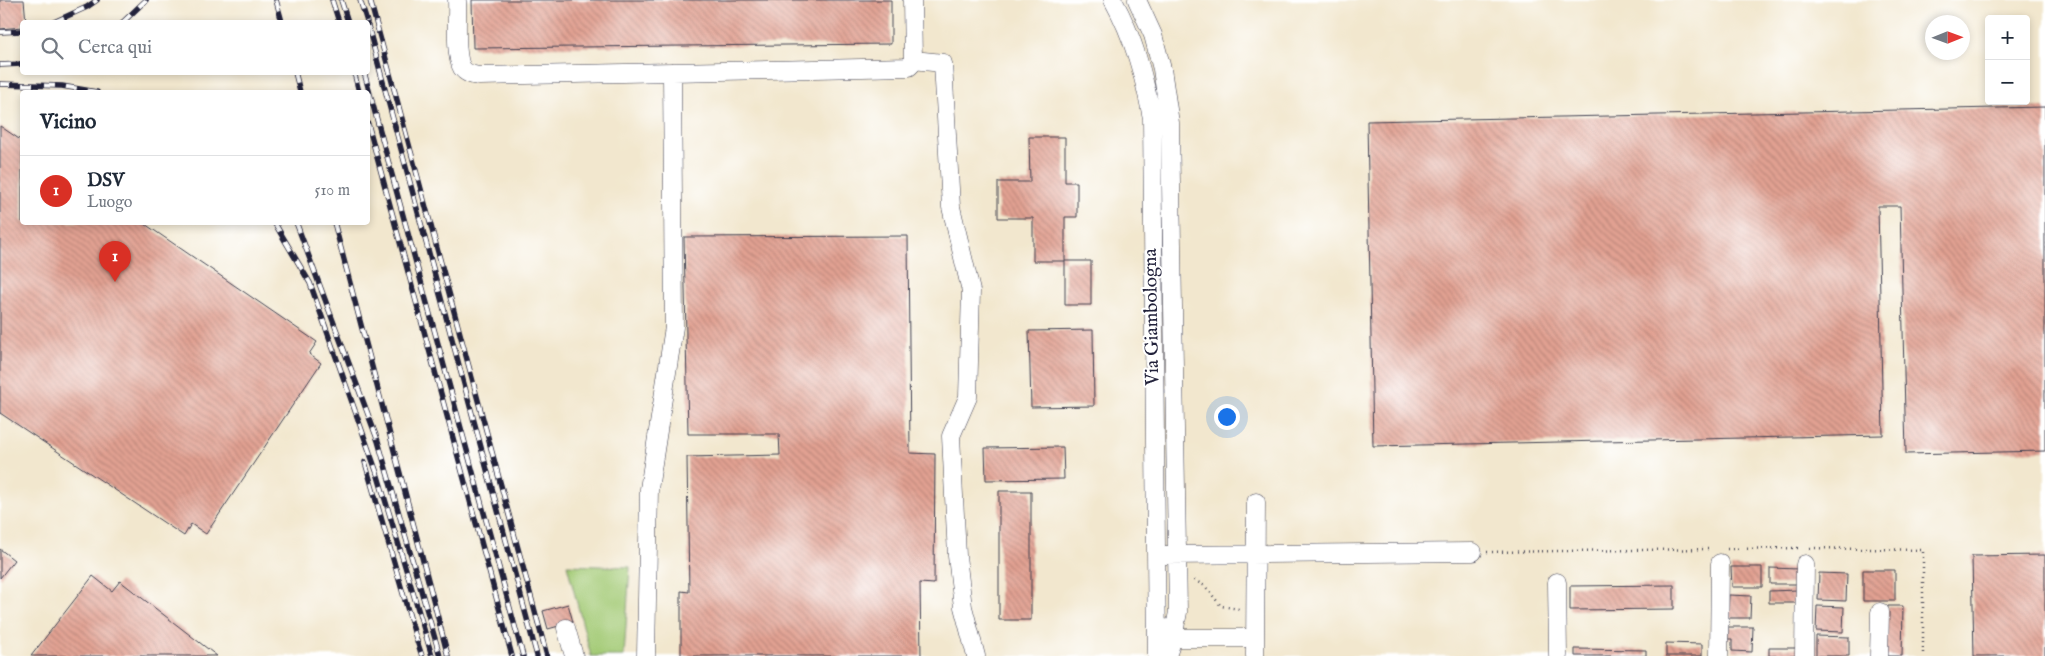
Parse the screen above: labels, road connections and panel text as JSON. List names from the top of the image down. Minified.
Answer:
{"streets":{"street":["Via Giambologna"]},"north":"right","page":{"map_buttons":["+","−"],"search":"Cerca qui","heading":"Vicino","list":[{"mark":"1","name":"DSV","note":"Luogo","value":"510 m"}],"pins":"1"}}
